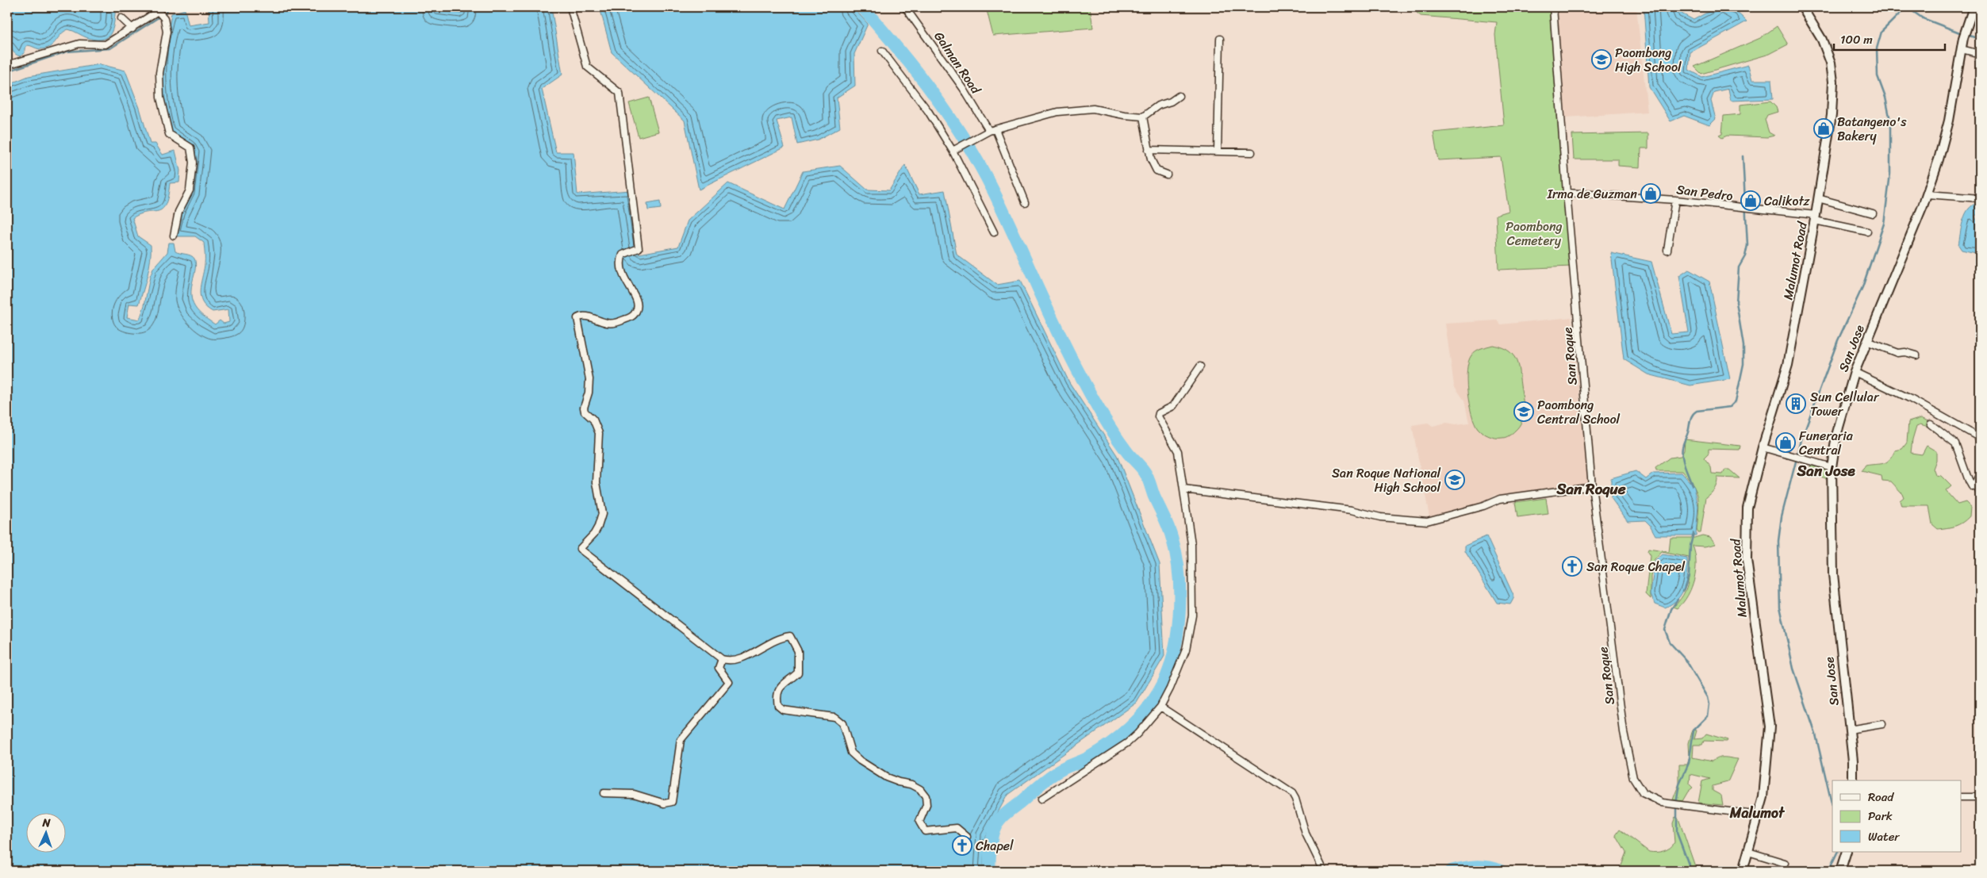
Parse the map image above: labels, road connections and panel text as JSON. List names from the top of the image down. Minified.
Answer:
{"streets":{"street":["Galman Road","San Pedro","Malumot Road","San Jose","San Roque"]},"crossings":[["San Pedro","Malumot Road"],["San Pedro","San Roque"],["Malumot Road","San Roque"]],"districts":["San Jose","San Roque","Malumot"],"parks":["Paombong Cemetery"],"places":{"school or university":["Paombong High School","Paombong Central School","San Roque National High School"],"shop":["Batangeno's Bakery","Irma de Guzman","Calikotz","Funeraria Central"],"building":["Sun Cellular Tower"],"church":["San Roque Chapel","Chapel"]},"legend":["Road","Park","Water"],"scale_bar":"100 m","north":"top"}
